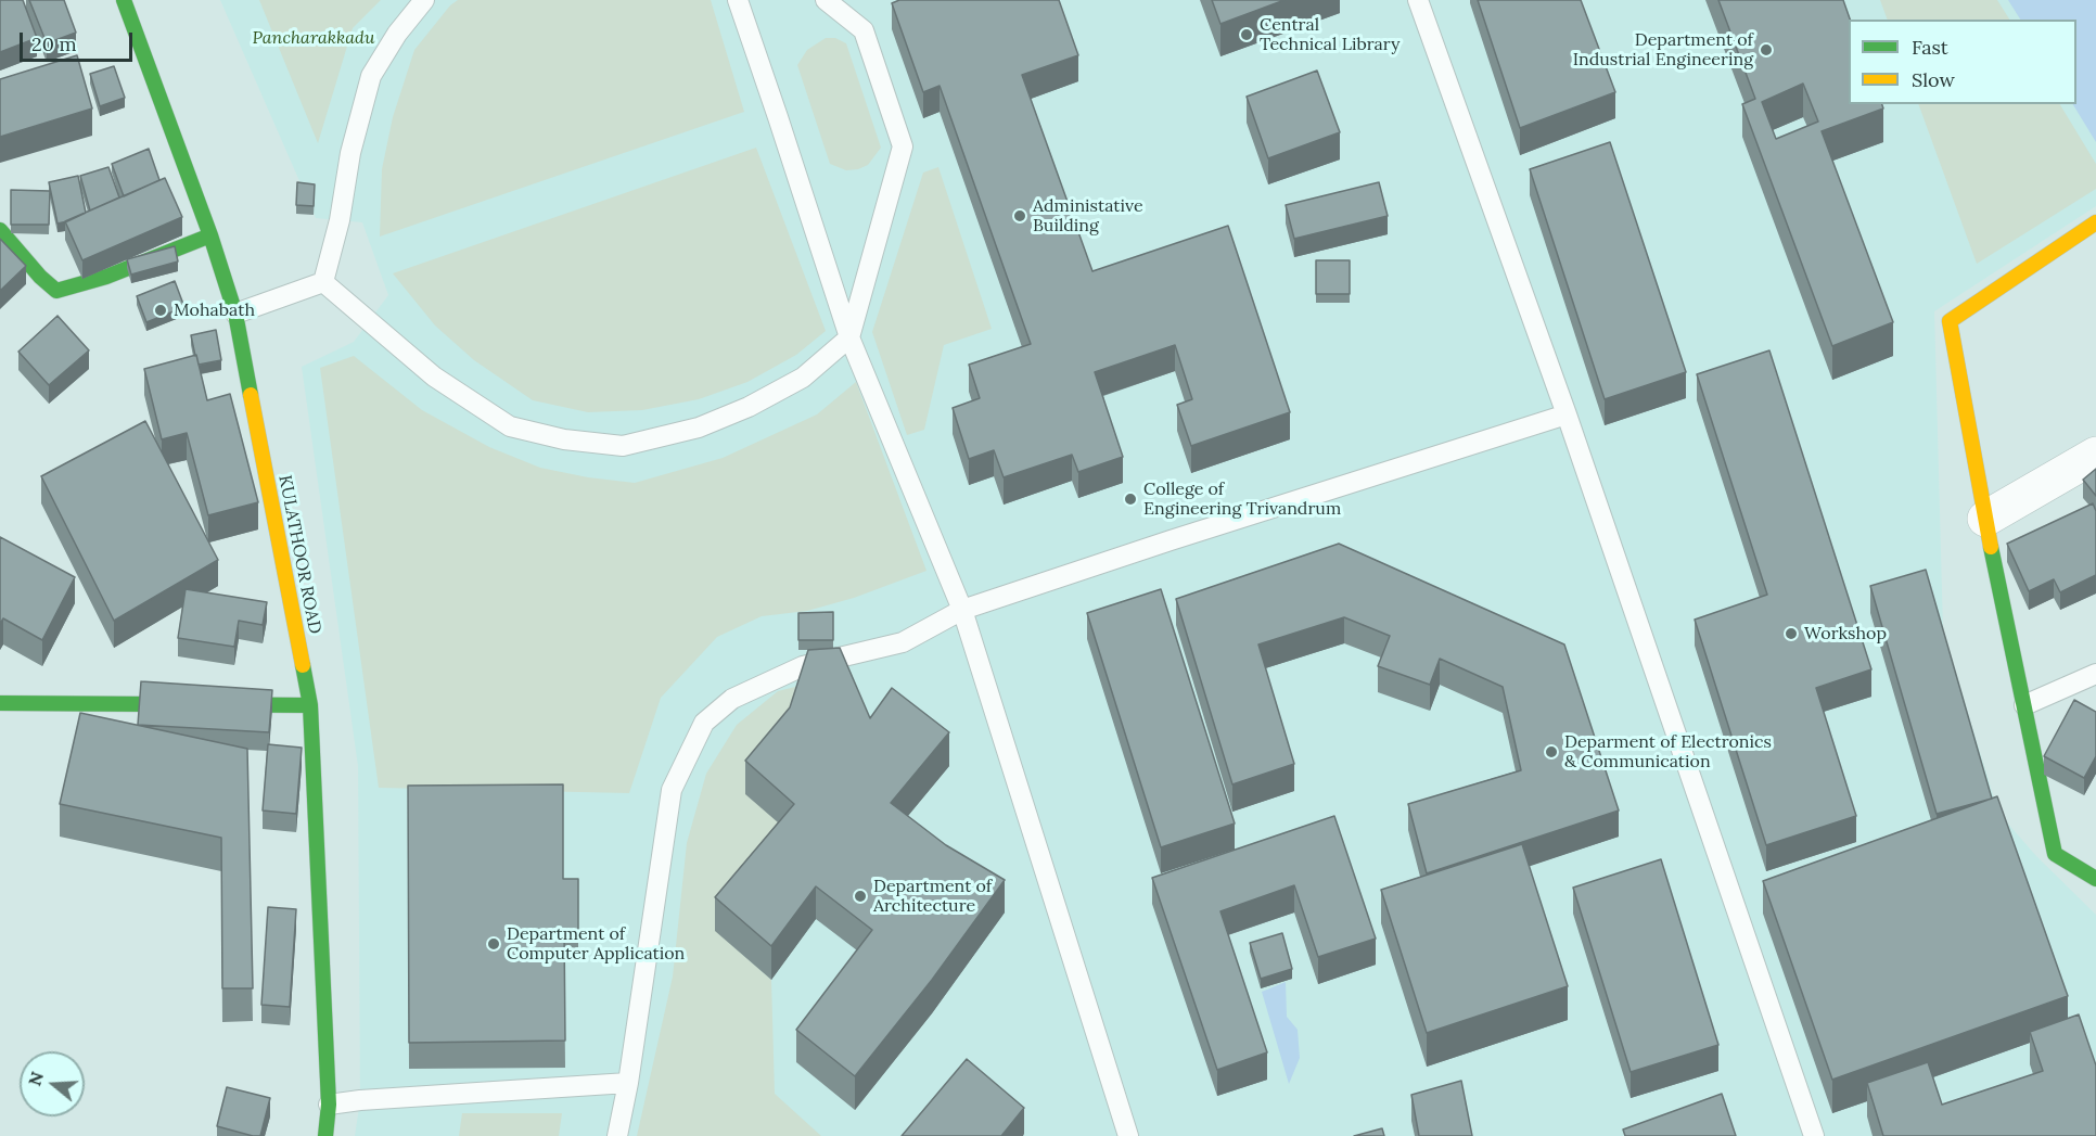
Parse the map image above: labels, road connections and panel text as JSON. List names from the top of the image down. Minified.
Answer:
{"streets":{"street":["KULATHOOR ROAD"]},"parks":["Pancharakkadu"],"places":["Central Technical Library","Department of Industrial Engineering","Administative Building","Mohabath","College of Engineering Trivandrum","Workshop","Deparment of Electronics & Communication","Department of Architecture","Department of Computer Application"],"legend":["Fast","Slow"],"scale_bar":"20 m","north":"left"}
